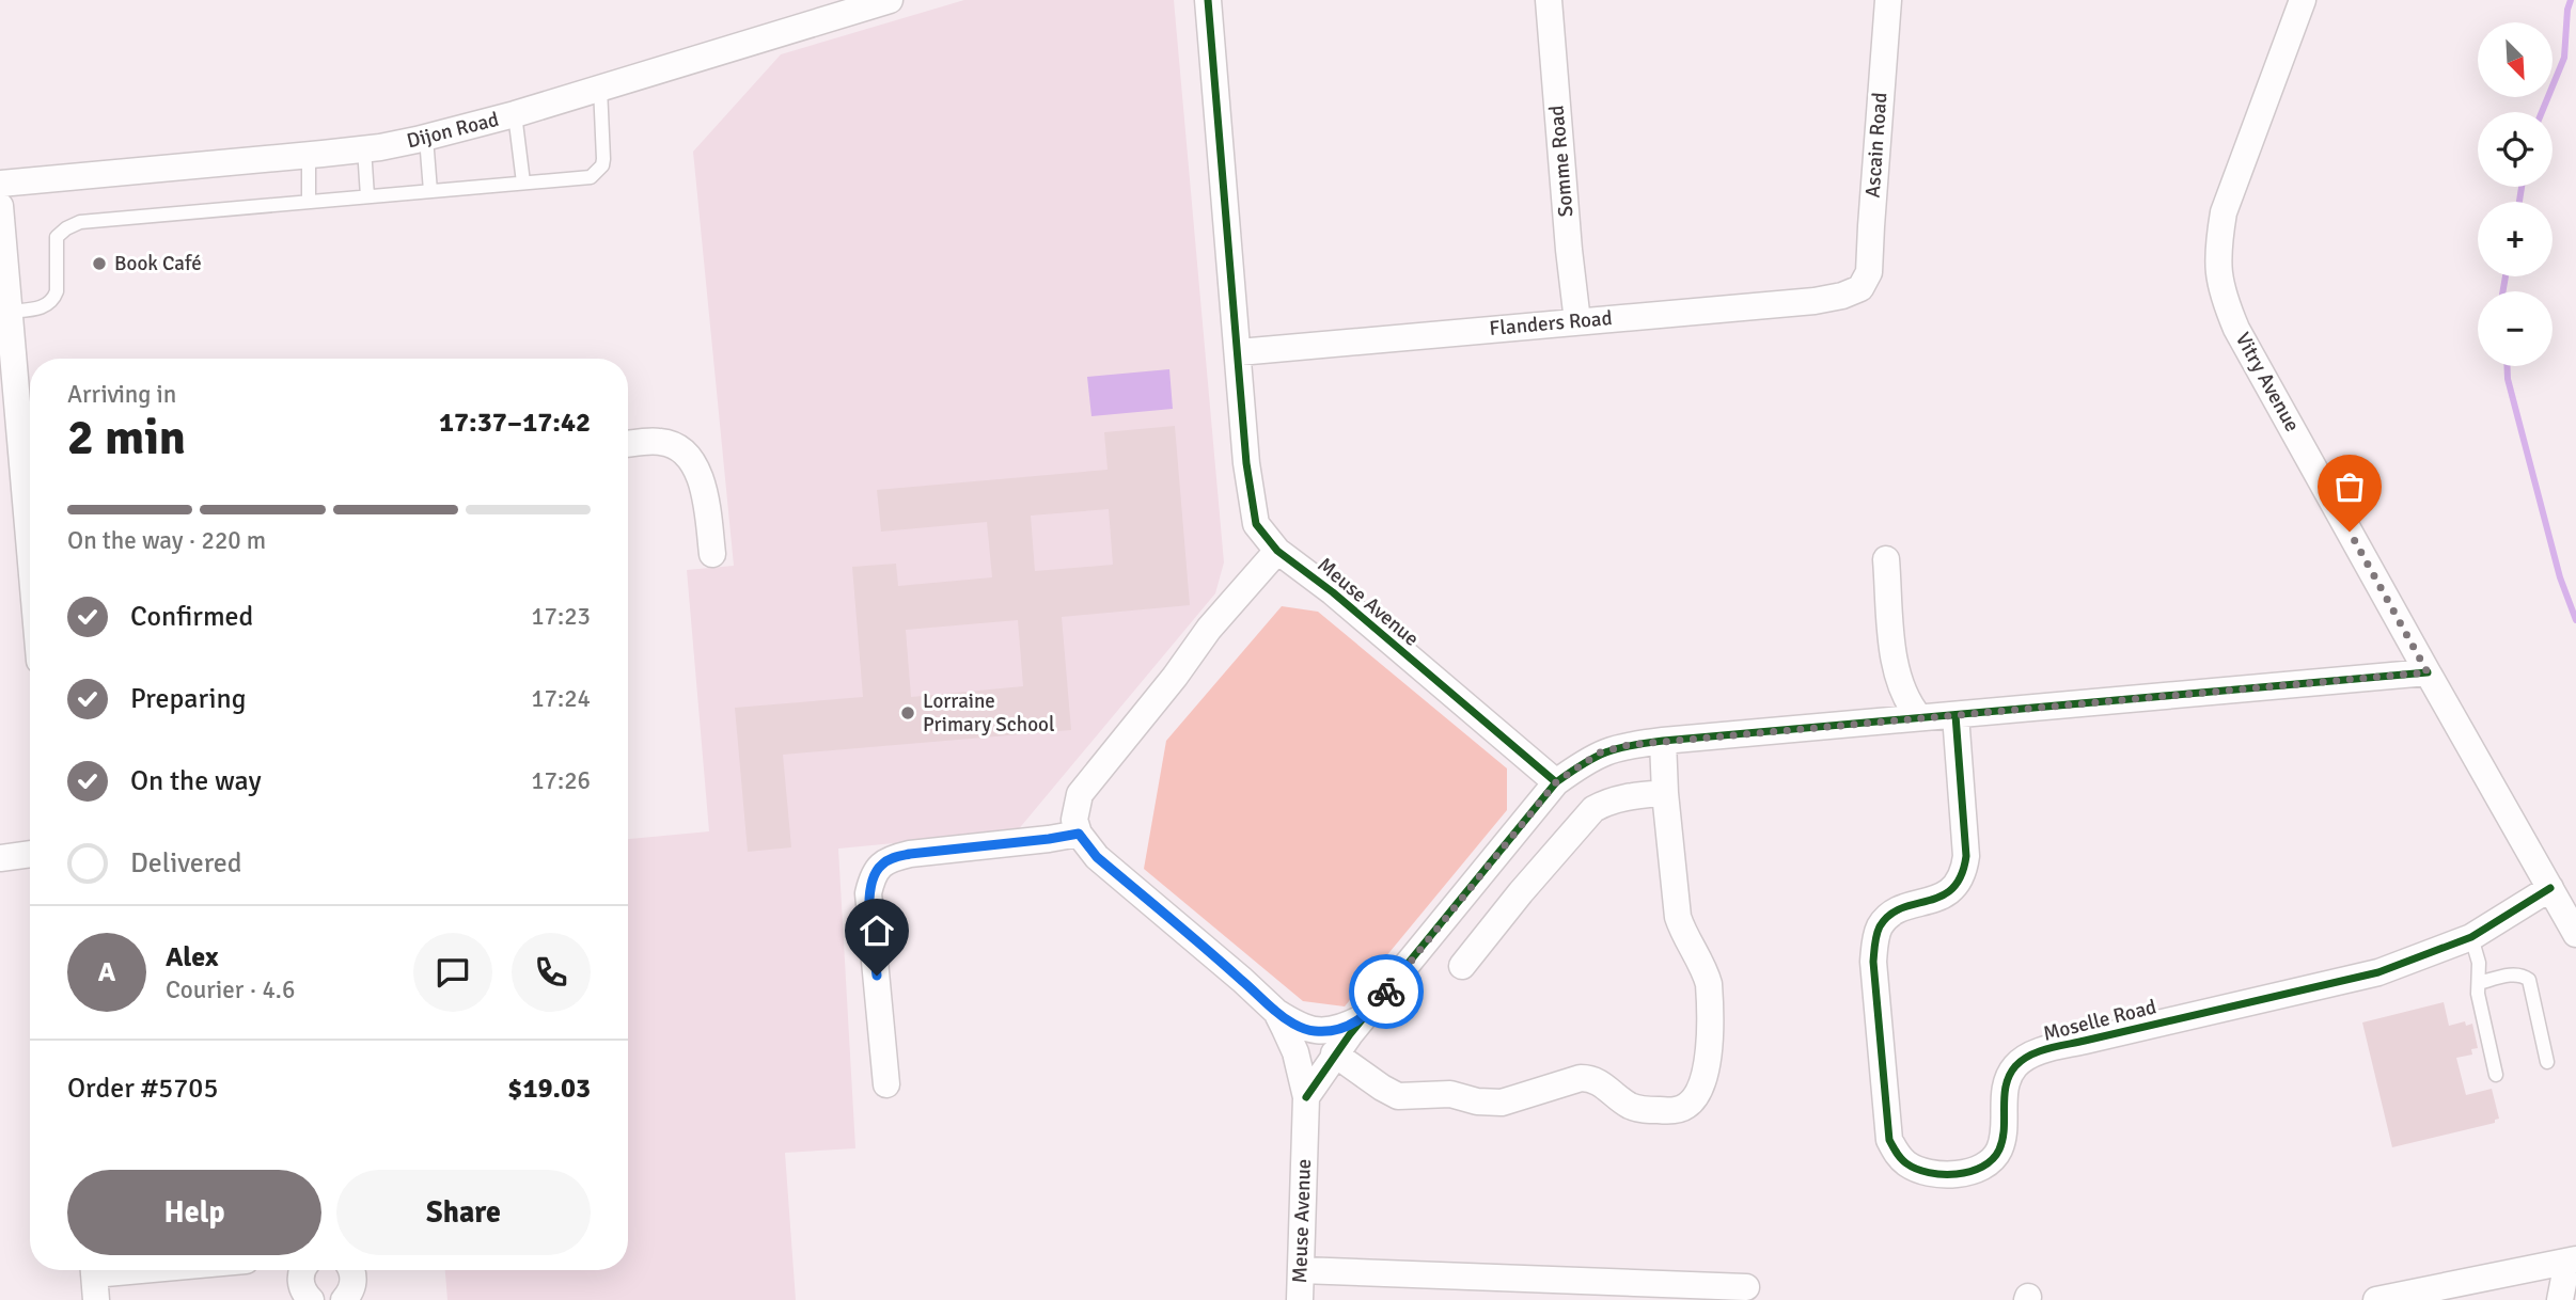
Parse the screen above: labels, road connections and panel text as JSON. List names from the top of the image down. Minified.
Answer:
{"streets":{"street":["Dijon Road","Ascain Road","Somme Road","Flanders Road","Vitry Avenue","Meuse Avenue","Moselle Road"]},"crossings":[["Ascain Road","Flanders Road"],["Somme Road","Flanders Road"],["Flanders Road","Meuse Avenue"],["Vitry Avenue","Moselle Road"]],"places":["Book Café","Lorraine Primary School"],"north":"bottom right","page":{"map_buttons":["+","−"],"heading":["2 min","Arriving in","17:37–17:42"],"panel":["Alex","Courier · 4.6","Order #5705","$19.03"],"bar":"On the way · 220 m","list":[["Confirmed","17:23"],["Preparing","17:24"],["On the way","17:26"],"Delivered"],"round":"A","buttons":["Help","Share"]}}
